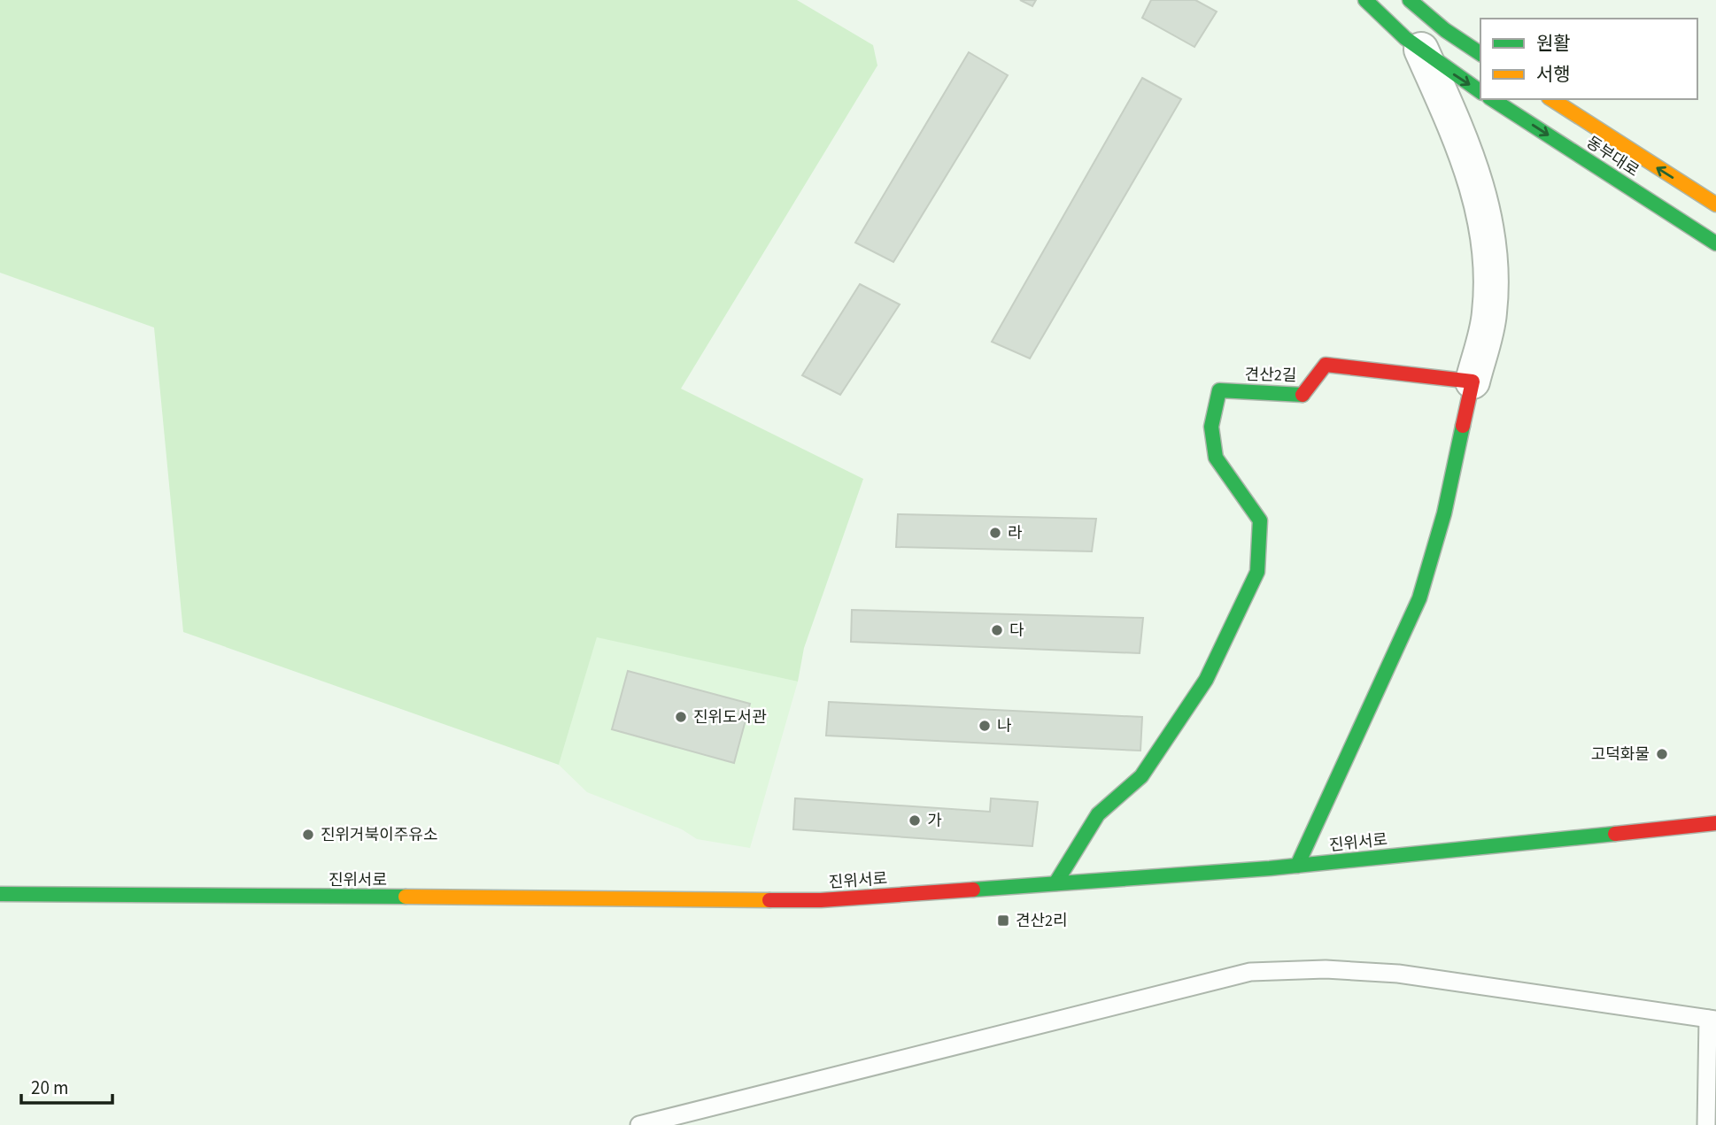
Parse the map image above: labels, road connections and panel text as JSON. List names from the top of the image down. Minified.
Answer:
{"streets":{"street":["동부대로","견산2길","진위서로"]},"crossings":[["견산2길","진위서로"]],"places":{"other":["라","다","진위도서관","나","고덕화물","가","진위거북이주유소"],"transit":["견산2리"]},"legend":["원활","서행"],"scale_bar":"20 m"}
